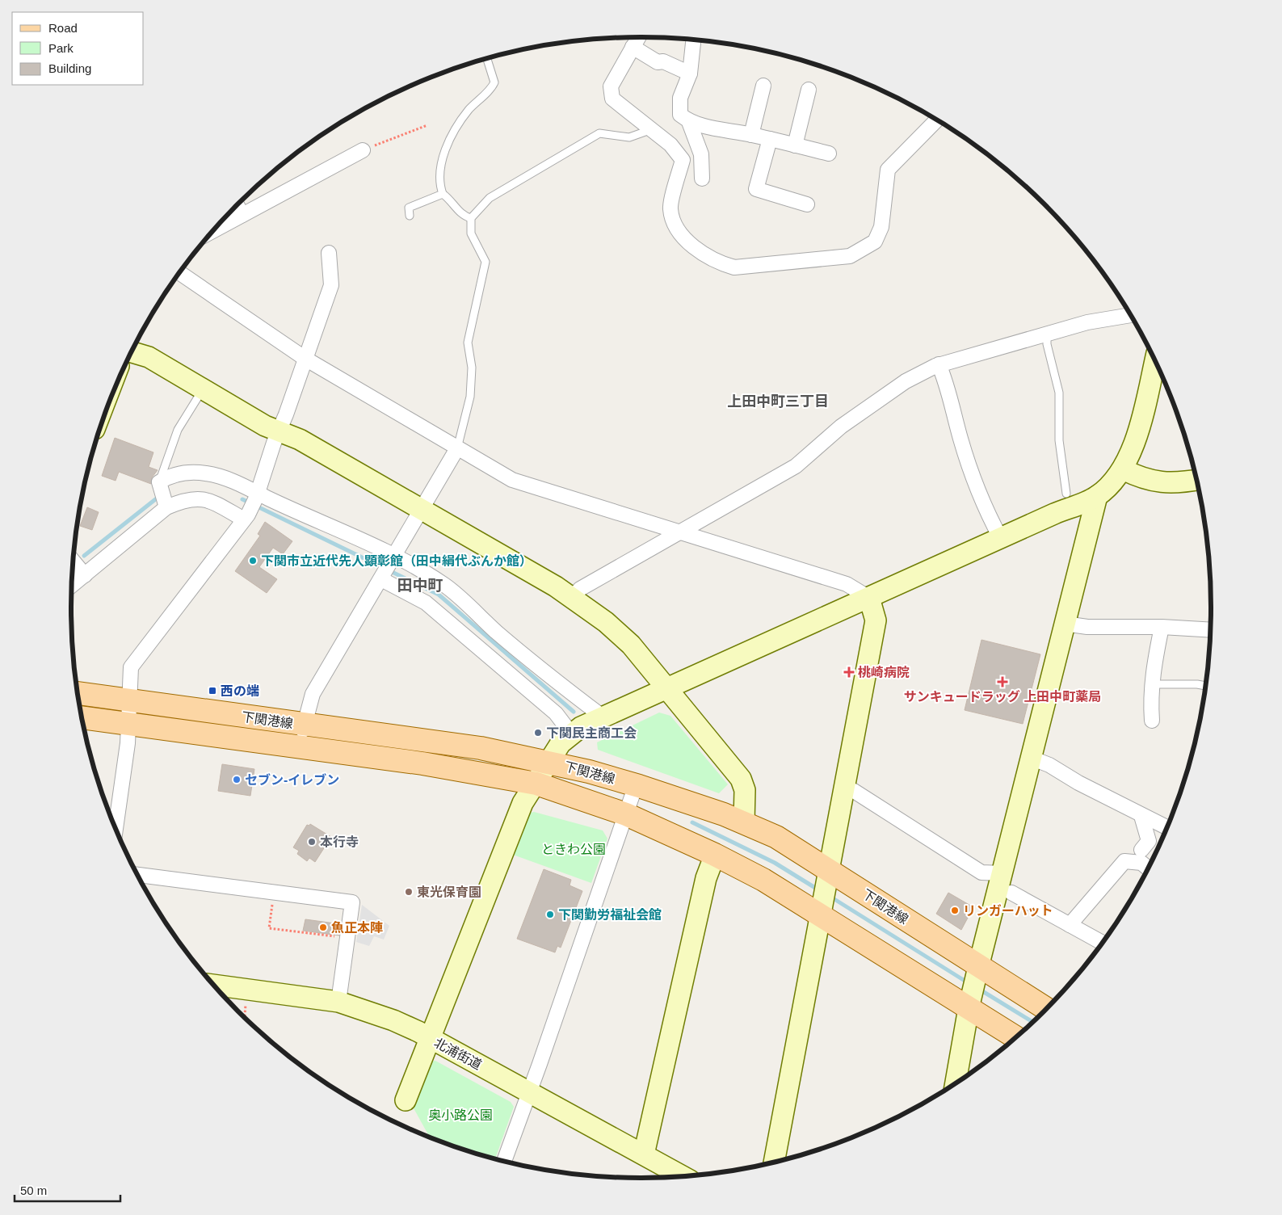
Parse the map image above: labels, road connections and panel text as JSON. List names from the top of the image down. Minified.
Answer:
{"streets":{"main road":["下関港線"],"street":["北浦街道"]},"districts":["上田中町三丁目","田中町"],"parks":["ときわ公園","奥小路公園"],"places":{"other":["下関市立近代先人顕彰館（田中絹代ぶんか館）","下関民主商工会","セブン-イレブン","本行寺","東光保育園","リンガーハット","下関勤労福祉会館","魚正本陣"],"health":["桃崎病院","サンキュードラッグ 上田中町薬局"],"transit":["西の端"]},"legend":["Road","Park","Building"],"scale_bar":"50 m"}
